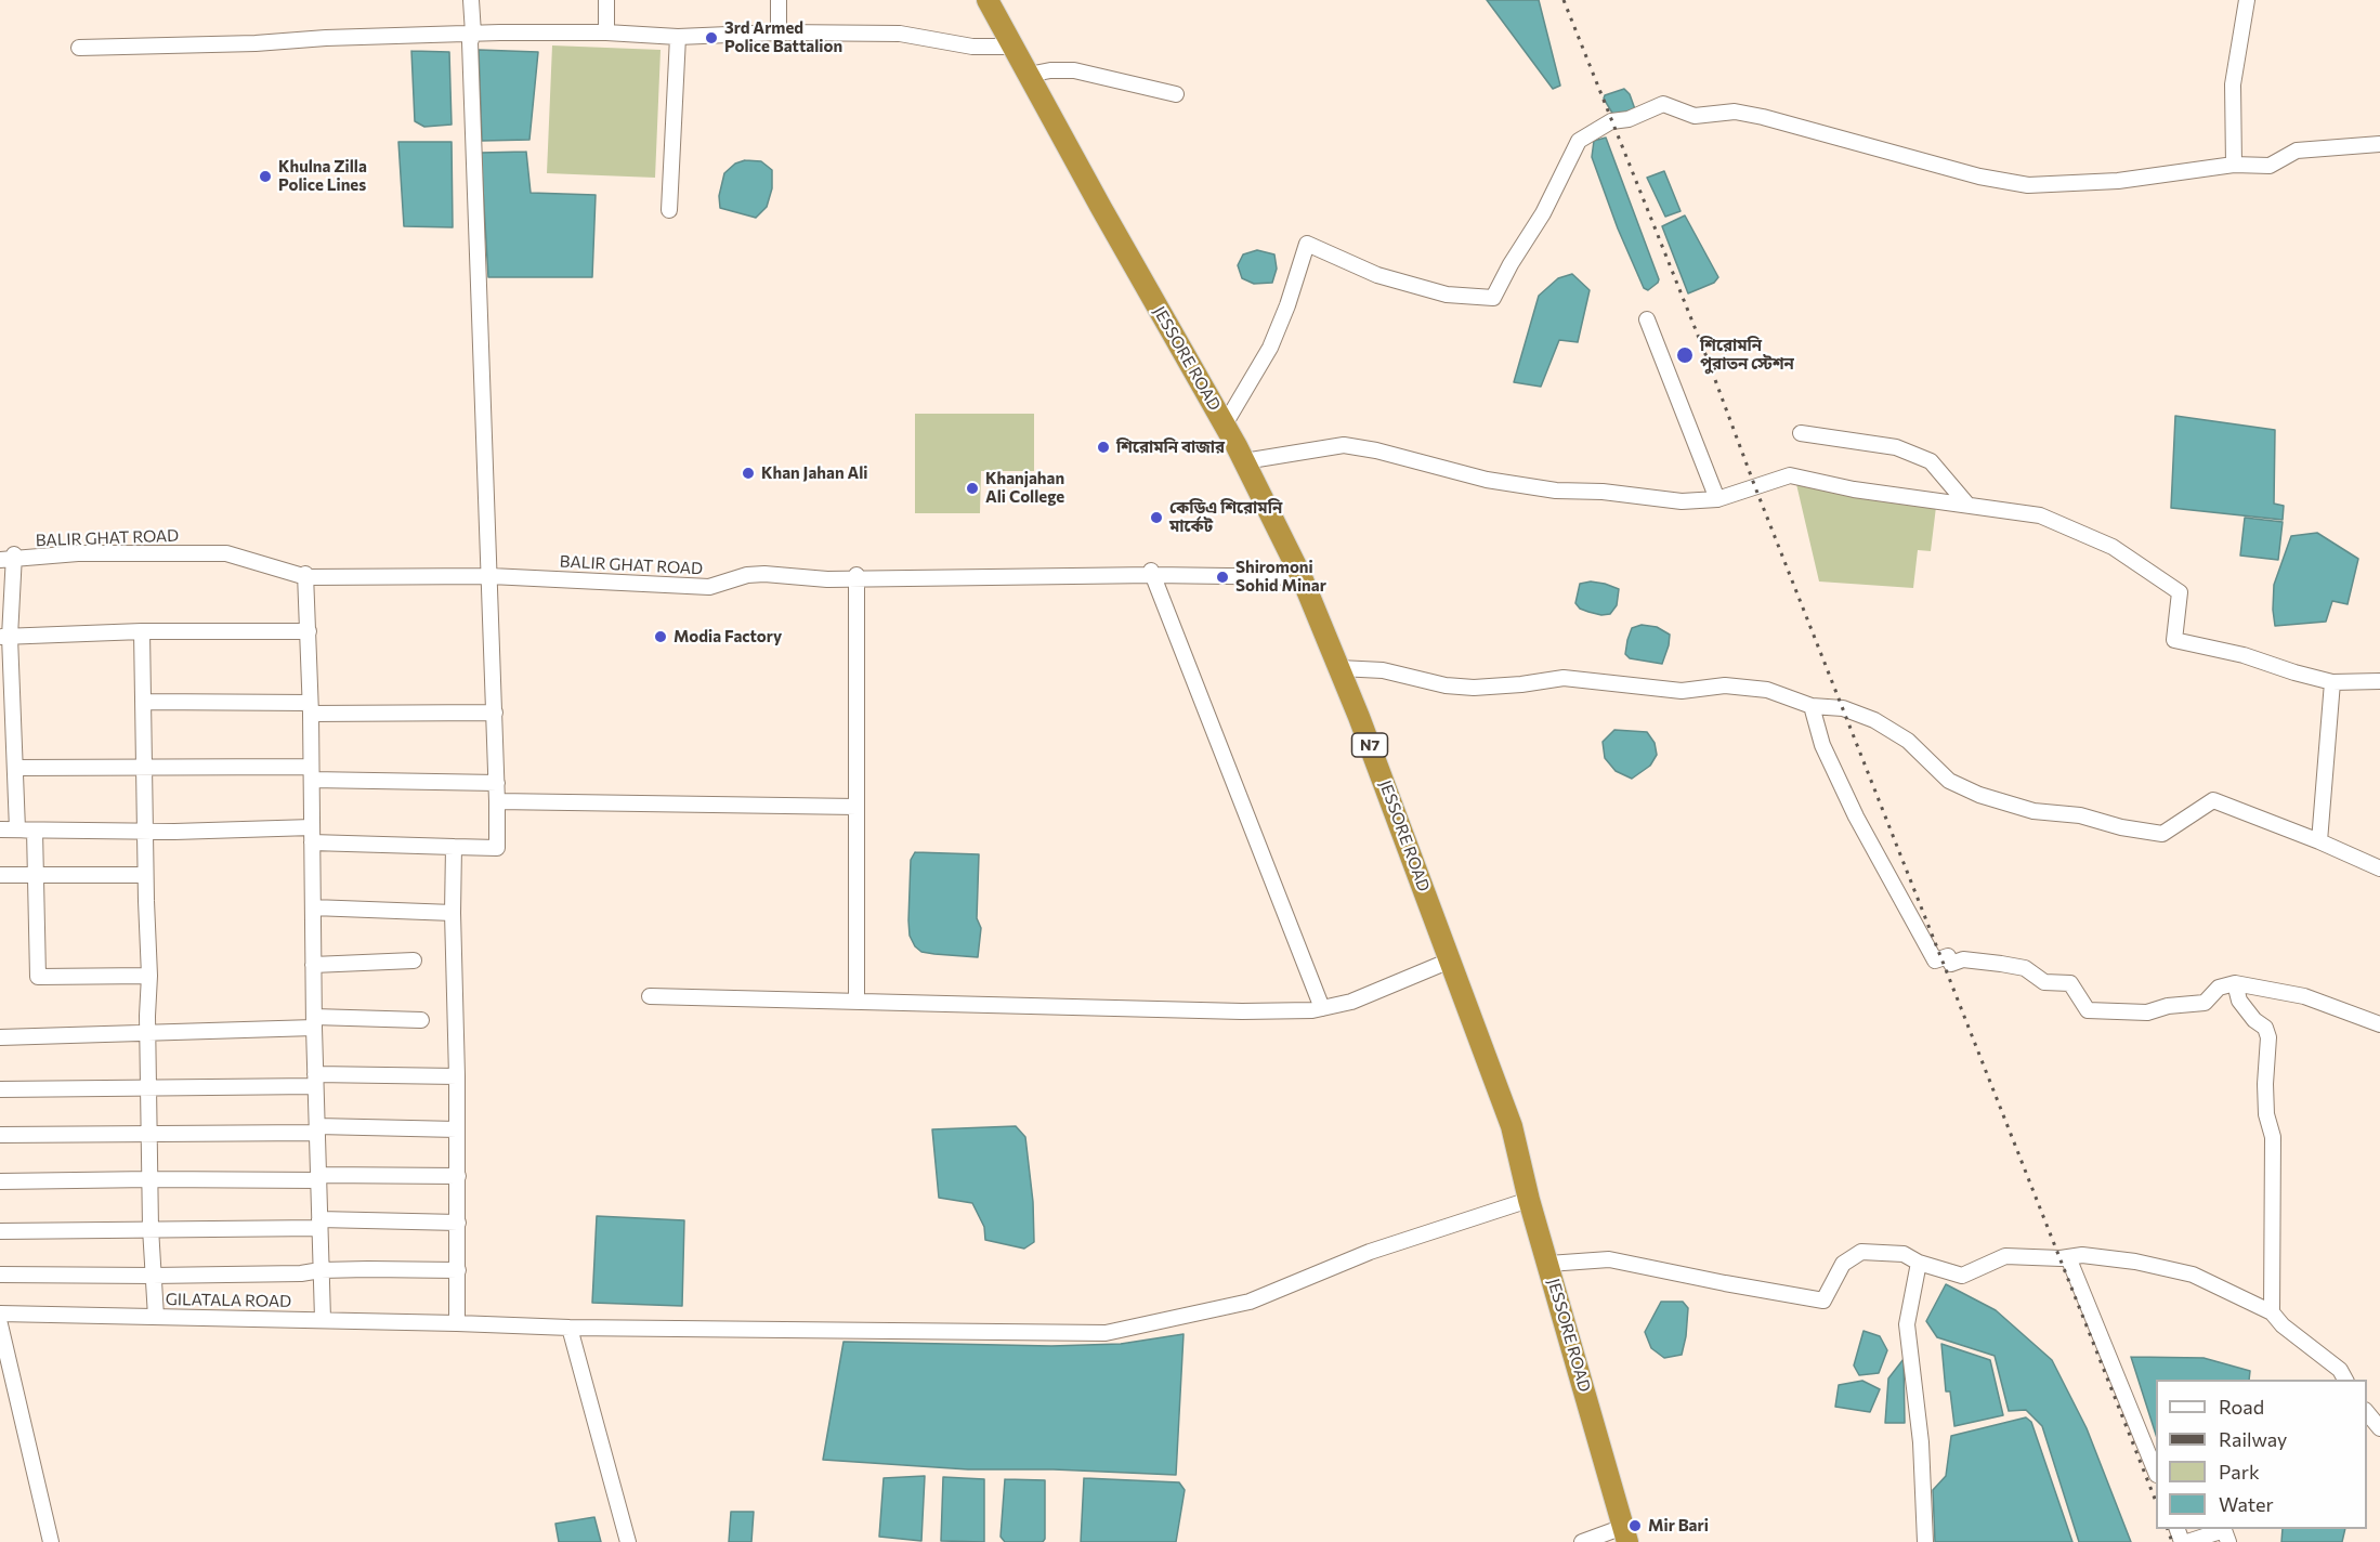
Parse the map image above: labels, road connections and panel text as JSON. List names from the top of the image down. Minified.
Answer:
{"streets":{"highway":["JESSORE ROAD","N7"],"street":["BALIR GHAT ROAD","GILATALA ROAD"]},"crossings":[["JESSORE ROAD","BALIR GHAT ROAD"],["JESSORE ROAD","GILATALA ROAD"]],"places":["3rd Armed Police Battalion","Khulna Zilla Police Lines","শিরোমনি পুরাতন স্টেশন","শিরোমনি বাজার","Khan Jahan Ali","Khanjahan Ali College","কেডিএ শিরোমনি মার্কেট","Shiromoni Sohid Minar","Modia Factory","Mir Bari"],"legend":["Road","Railway","Park","Water"]}
